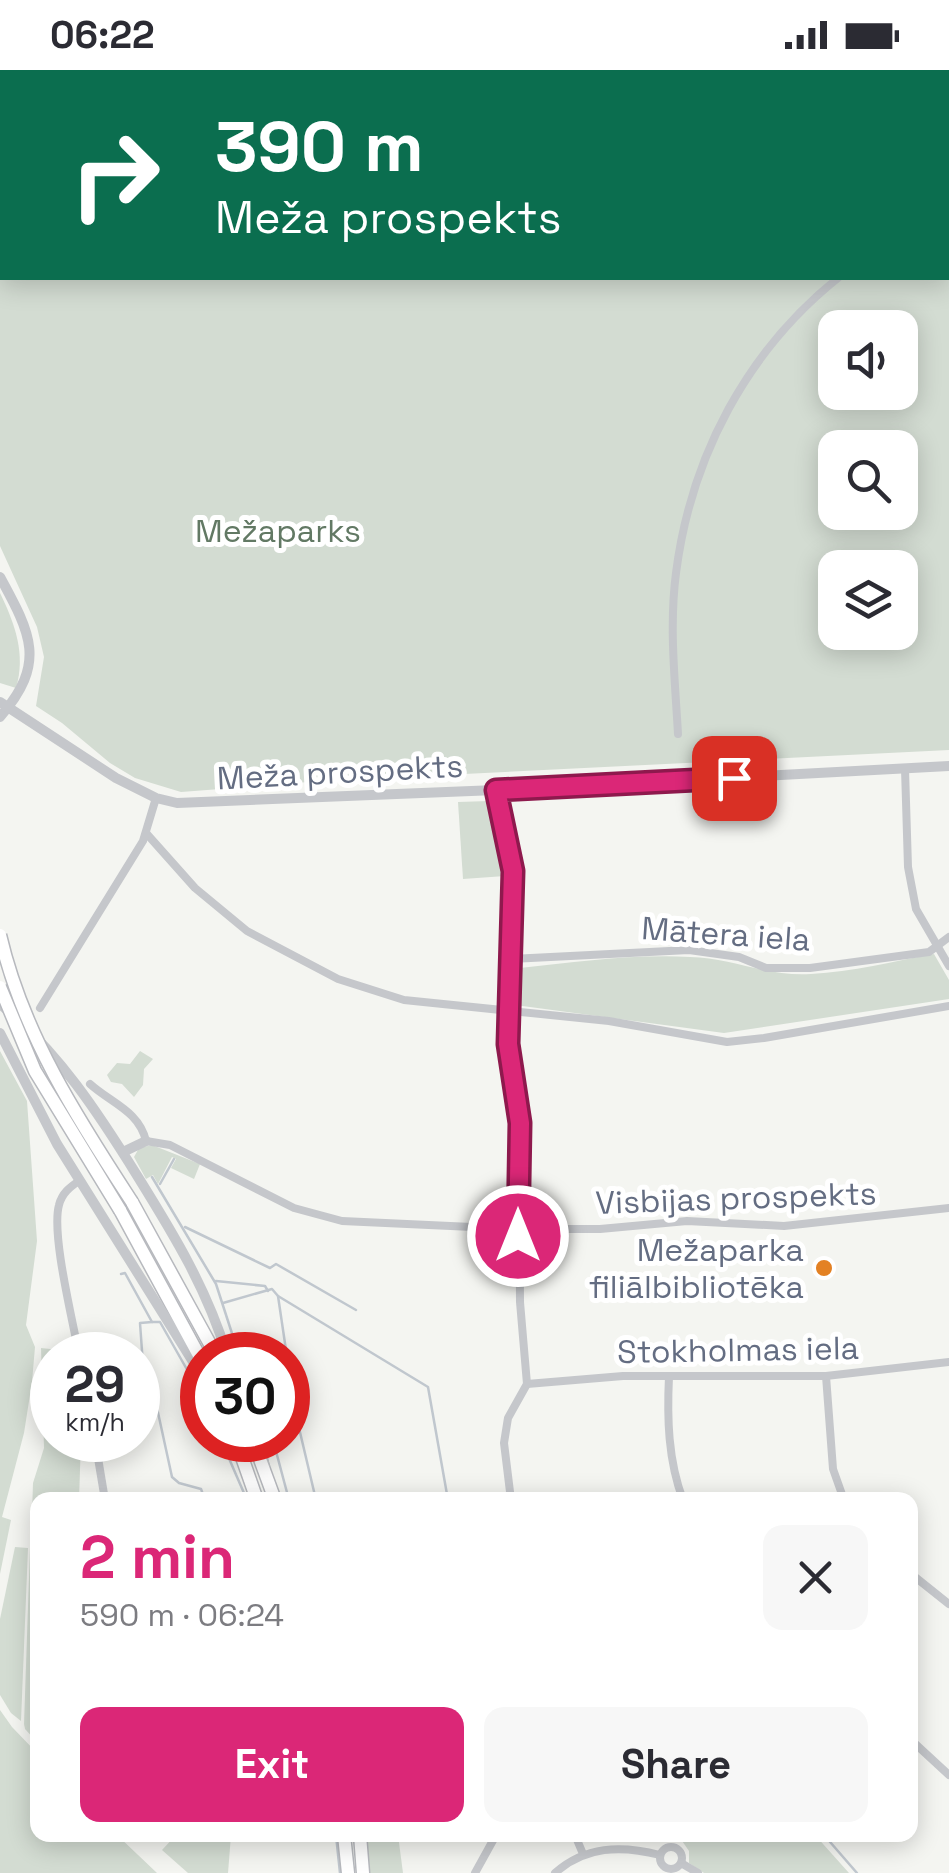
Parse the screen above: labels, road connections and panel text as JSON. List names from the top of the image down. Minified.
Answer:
{"streets":{"street":["Meža prospekts","Mātera iela","Visbijas prospekts","Stokholmas iela"]},"parks":["Mežaparks"],"places":["Mežaparka filiālbibliotēka"],"page":{"status":"06:22","turn":["390 m","Meža prospekts"],"speed":"29 km/h","limit":"30","heading":["2 min","590 m · 06:24"],"buttons":["Exit","Share"]}}
